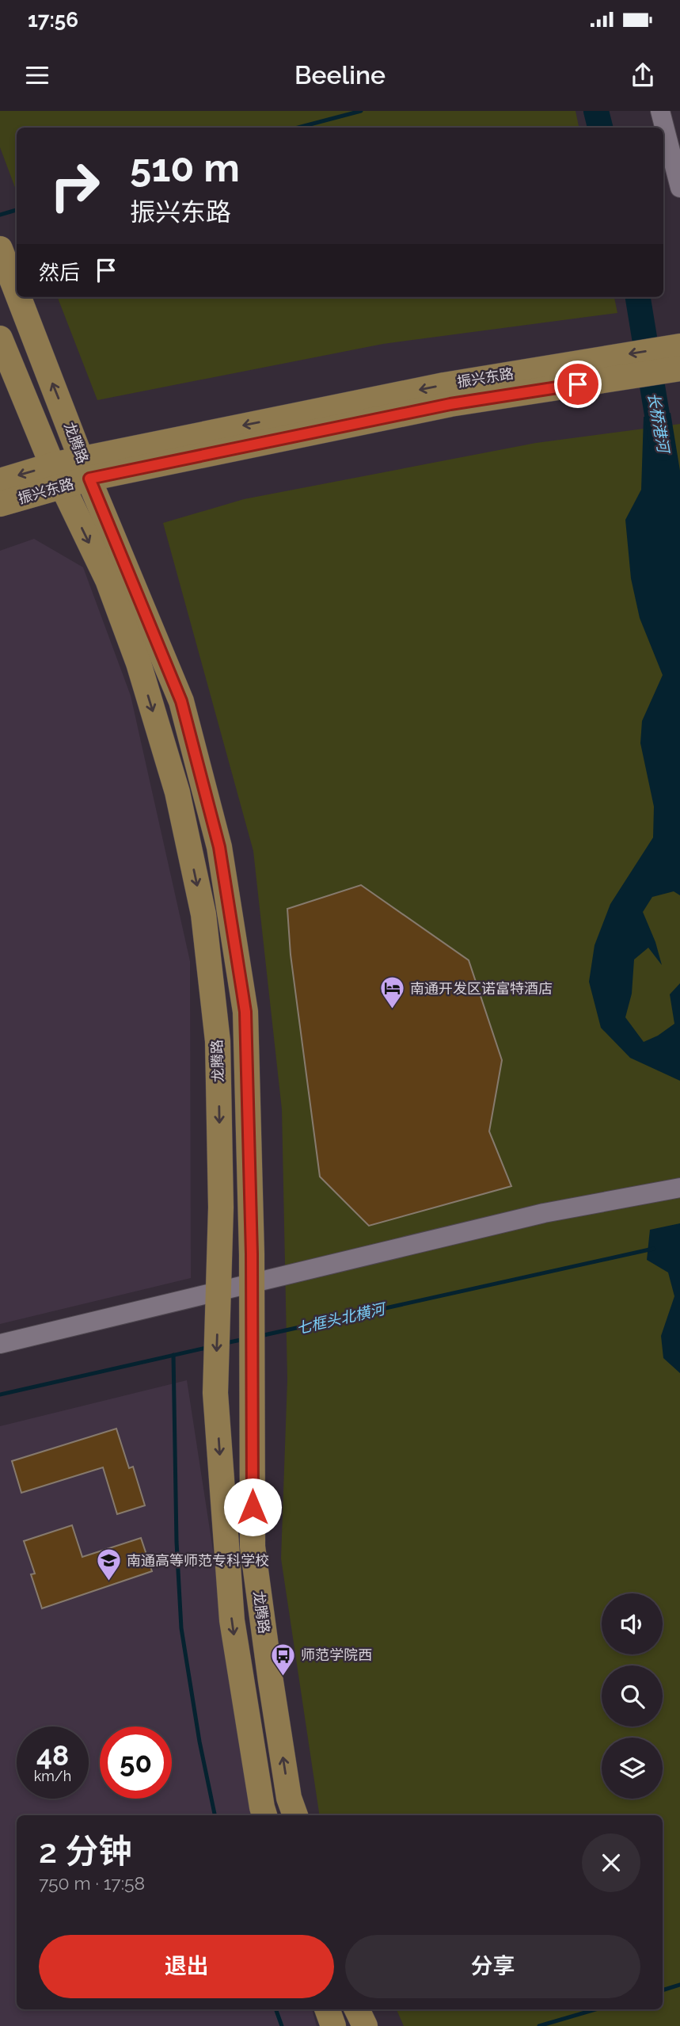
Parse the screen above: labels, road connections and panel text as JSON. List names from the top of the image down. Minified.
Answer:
{"streets":{"main road":["振兴东路","龙腾路"]},"crossings":[["振兴东路","龙腾路"]],"water":["长桥港河","七框头北横河"],"places":{"hotel":["南通开发区诺富特酒店"],"school or university":["南通高等师范专科学校"],"bus stop":["师范学院西"]},"page":{"status":"17:56","header":"Beeline","turn":["510 m","振兴东路"],"then":"然后","speed":"48 km/h","limit":"50","heading":["2 分钟","750 m · 17:58"],"buttons":["退出","分享"]}}
